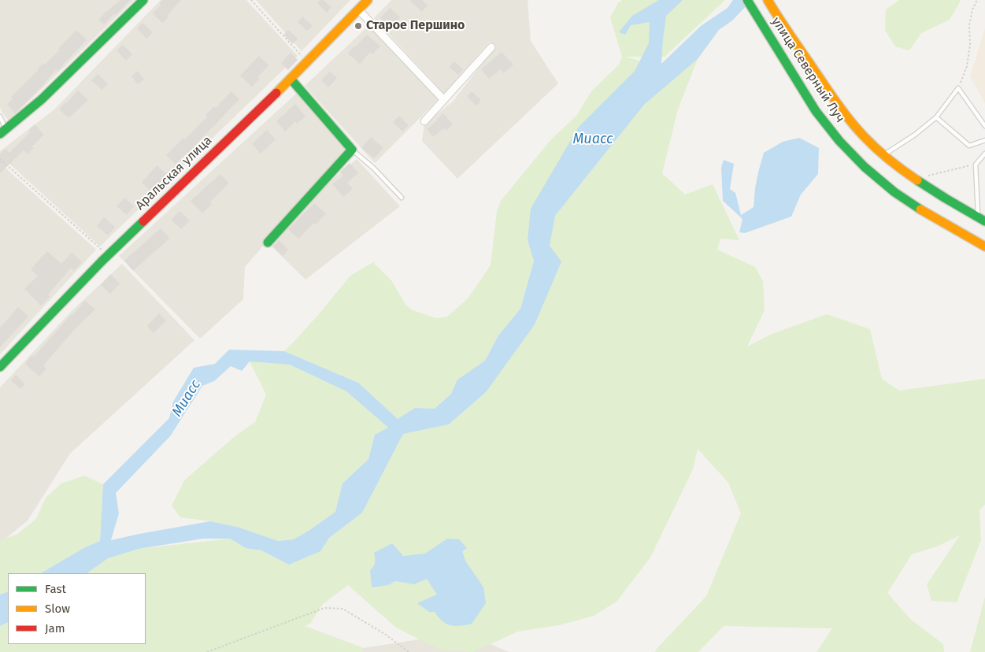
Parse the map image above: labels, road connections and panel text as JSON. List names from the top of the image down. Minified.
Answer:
{"streets":{"street":["улица Северный Луч","Аральская улица"]},"water":["Миасс"],"places":["Старое Першино"],"legend":["Fast","Slow","Jam"]}
